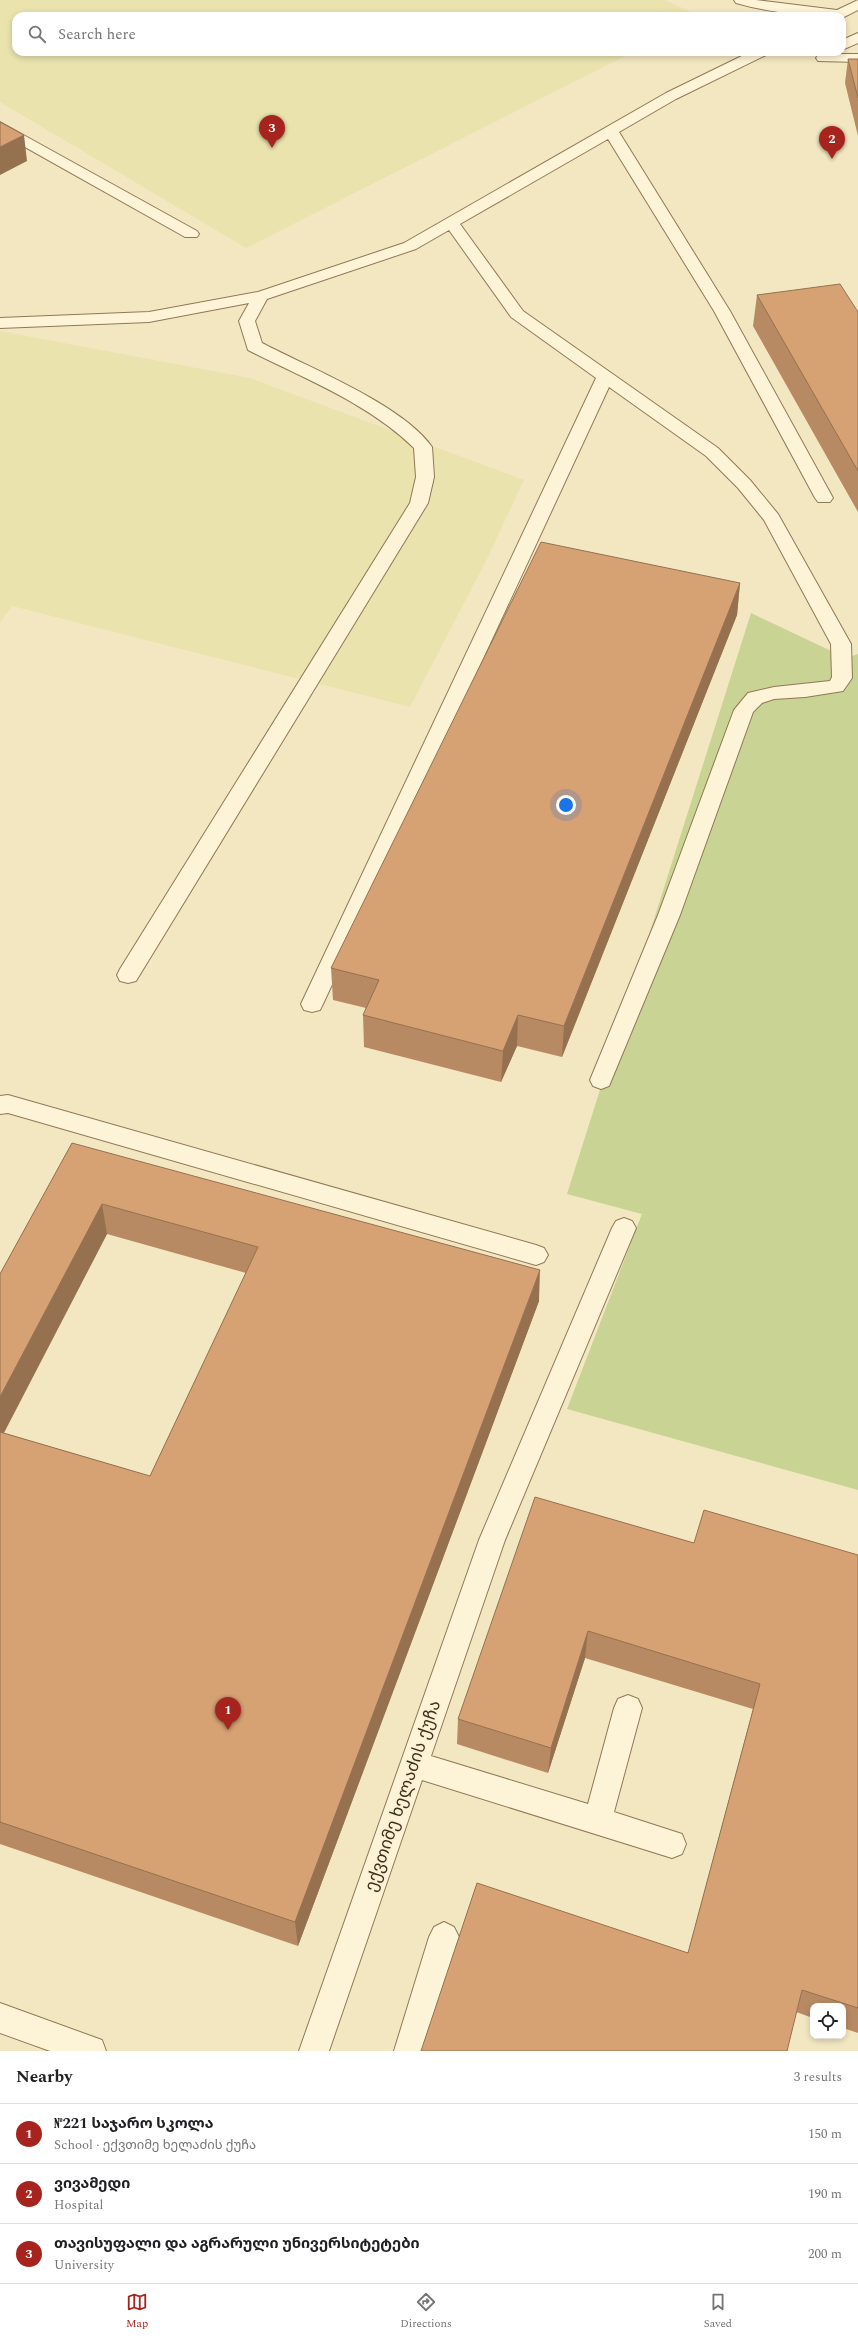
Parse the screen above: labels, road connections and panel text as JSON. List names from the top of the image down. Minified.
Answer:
{"streets":{"street":["ექვთიმე ხელაძის ქუჩა"]},"page":{"search":"Search here","pins":["3","2","1"],"heading":["Nearby","3 results"],"list":[{"mark":"1","name":"№221 საჯარო სკოლა","note":"School · ექვთიმე ხელაძის ქუჩა","value":"150 m"},{"mark":"2","name":"ვივამედი","note":"Hospital","value":"190 m"},{"mark":"3","name":"თავისუფალი და აგრარული უნივერსიტეტები","note":"University","value":"200 m"}],"nav":["Map","Directions","Saved"]}}
